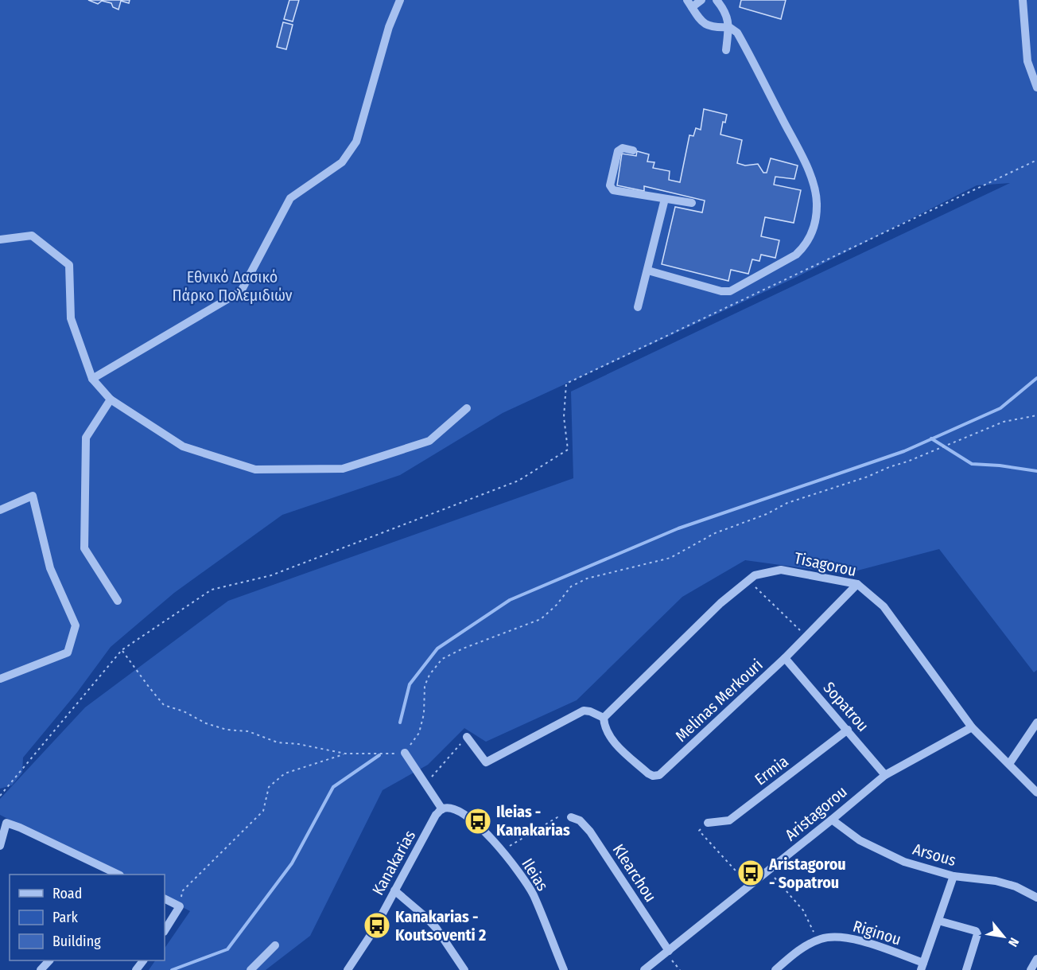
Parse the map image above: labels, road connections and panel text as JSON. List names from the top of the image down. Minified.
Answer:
{"streets":{"street":["Tisagorou","Melinas Merkouri","Sopatrou","Ermia","Aristagorou","Arsous","Kanakarias","Klearchou","Ileias","Riginou"]},"crossings":[["Tisagorou","Melinas Merkouri"],["Tisagorou","Aristagorou"],["Melinas Merkouri","Sopatrou"],["Sopatrou","Ermia"],["Sopatrou","Aristagorou"],["Aristagorou","Arsous"],["Aristagorou","Klearchou"],["Kanakarias","Ileias"]],"parks":["Εθνικό Δασικό Πάρκο Πολεμιδιών"],"places":{"bus stop":["Ileias - Kanakarias","Aristagorou - Sopatrou","Kanakarias - Koutsoventi 2"]},"legend":["Road","Park","Building"],"north":"bottom right"}
